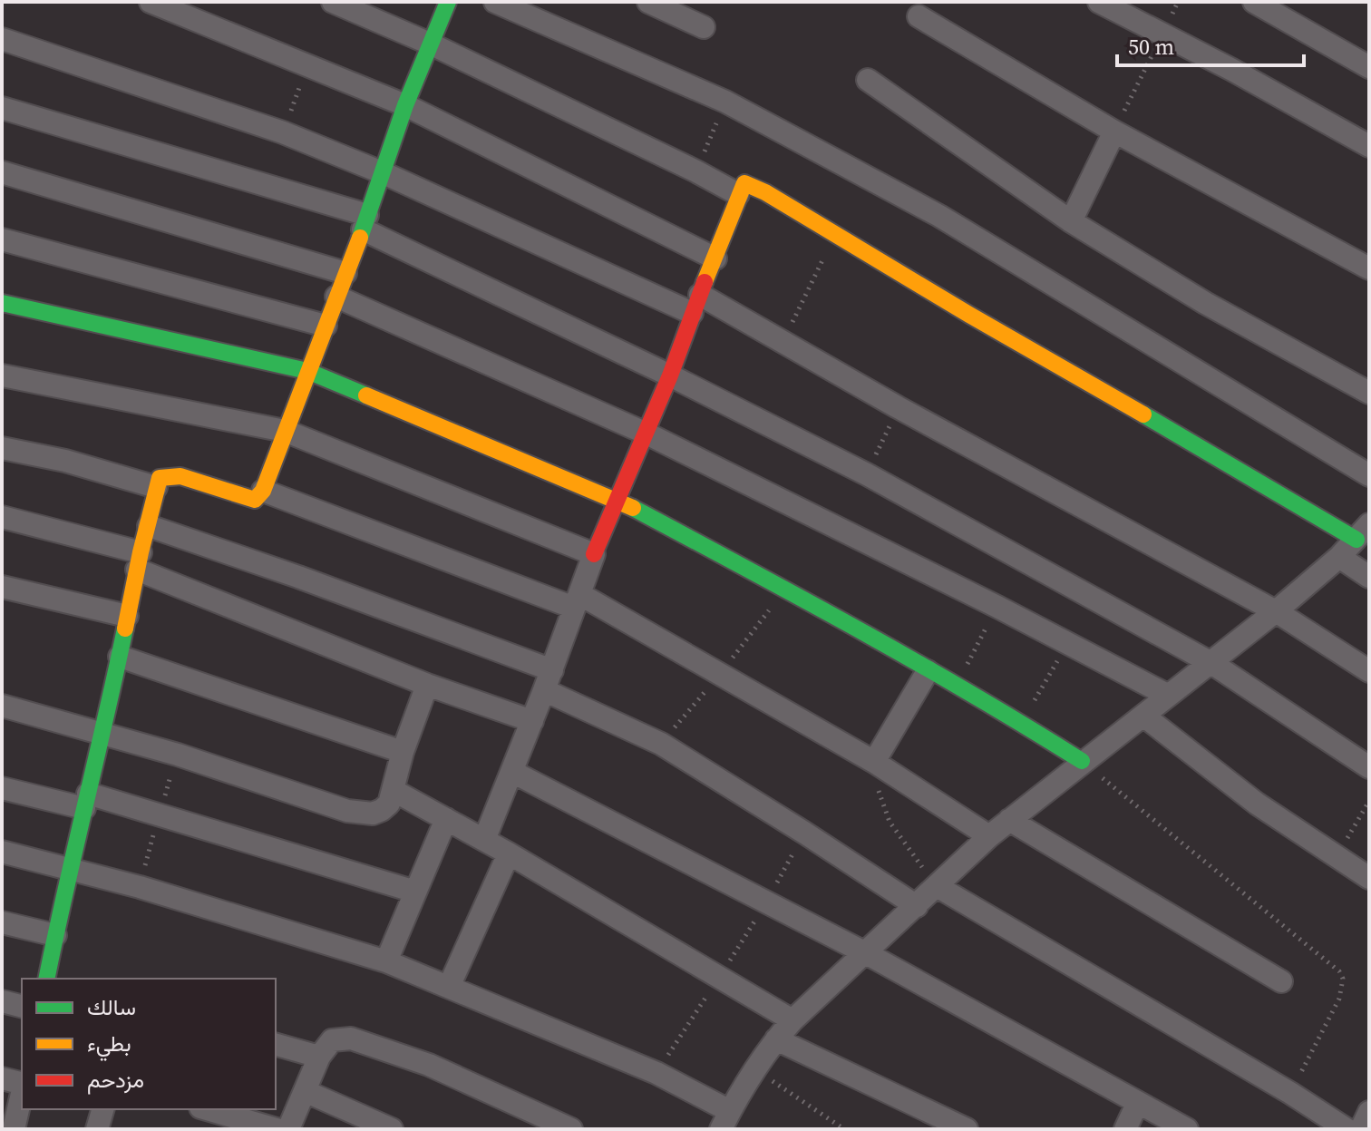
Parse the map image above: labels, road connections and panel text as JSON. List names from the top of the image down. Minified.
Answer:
{"legend":["سالك","بطيء","مزدحم"],"scale_bar":"50 m"}
